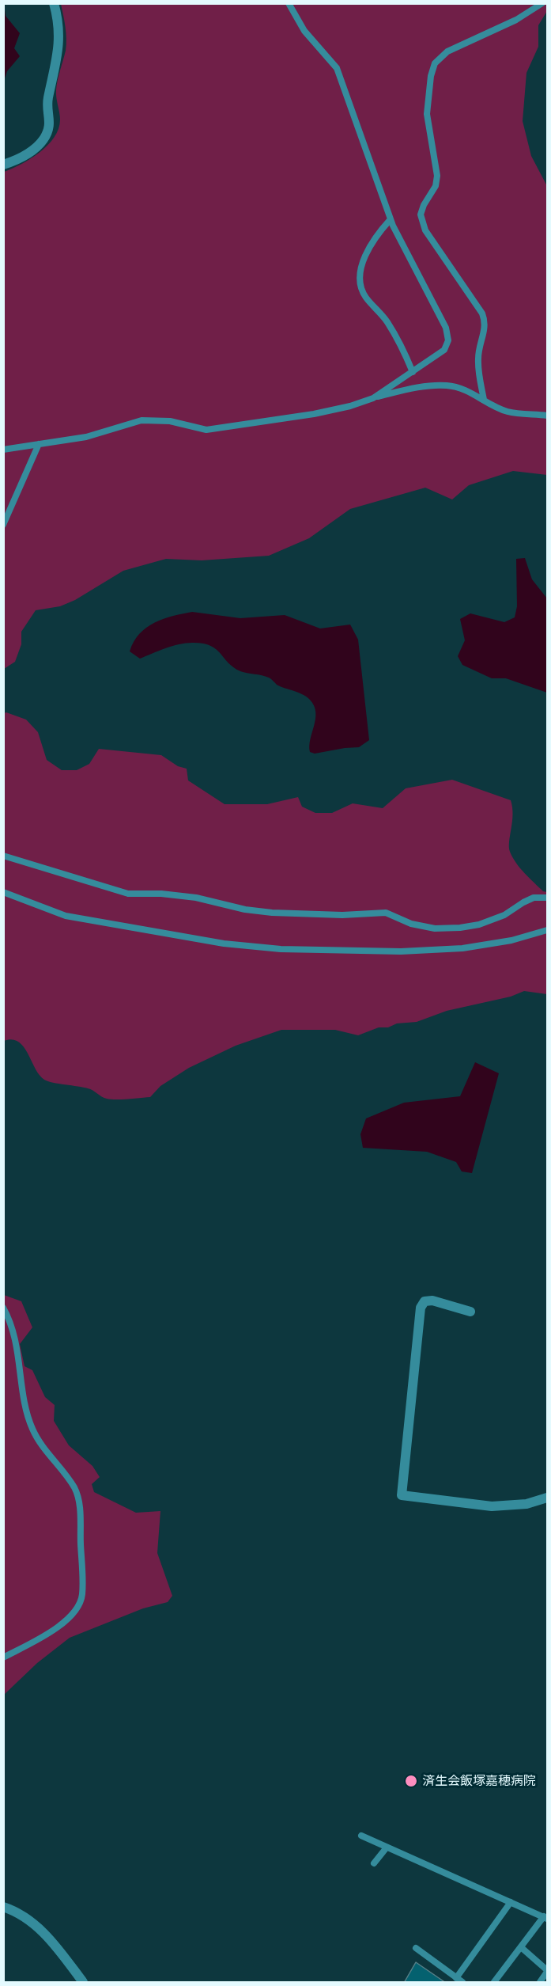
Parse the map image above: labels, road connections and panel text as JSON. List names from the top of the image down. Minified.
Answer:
{"places":["済生会飯塚嘉穂病院"]}
